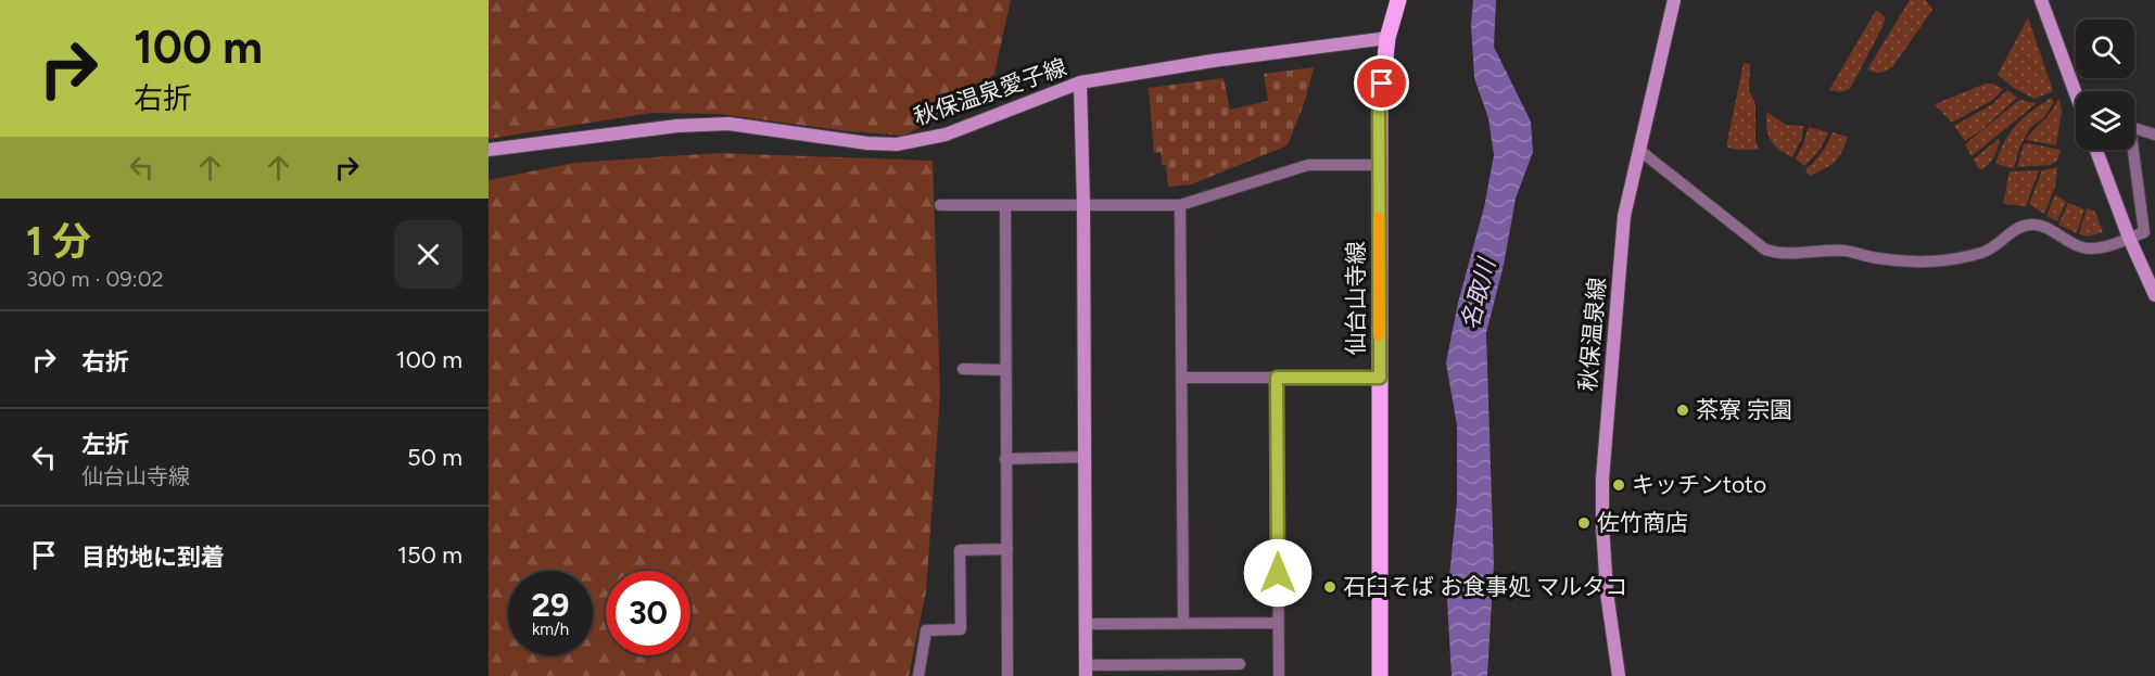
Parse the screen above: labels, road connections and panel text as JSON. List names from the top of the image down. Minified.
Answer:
{"streets":{"main road":["秋保温泉愛子線","仙台山寺線","秋保温泉線"]},"crossings":[["秋保温泉愛子線","仙台山寺線"]],"water":["名取川"],"places":["茶寮 宗園","キッチンtoto","佐竹商店","石臼そば お食事処 マルタコ"],"page":{"turn":["100 m","右折"],"heading":["1 分","300 m · 09:02"],"list":[{"name":"右折","value":"100 m"},{"name":"左折","note":"仙台山寺線","value":"50 m"},{"name":"目的地に到着","value":"150 m"}],"speed":"29 km/h","limit":"30"}}
